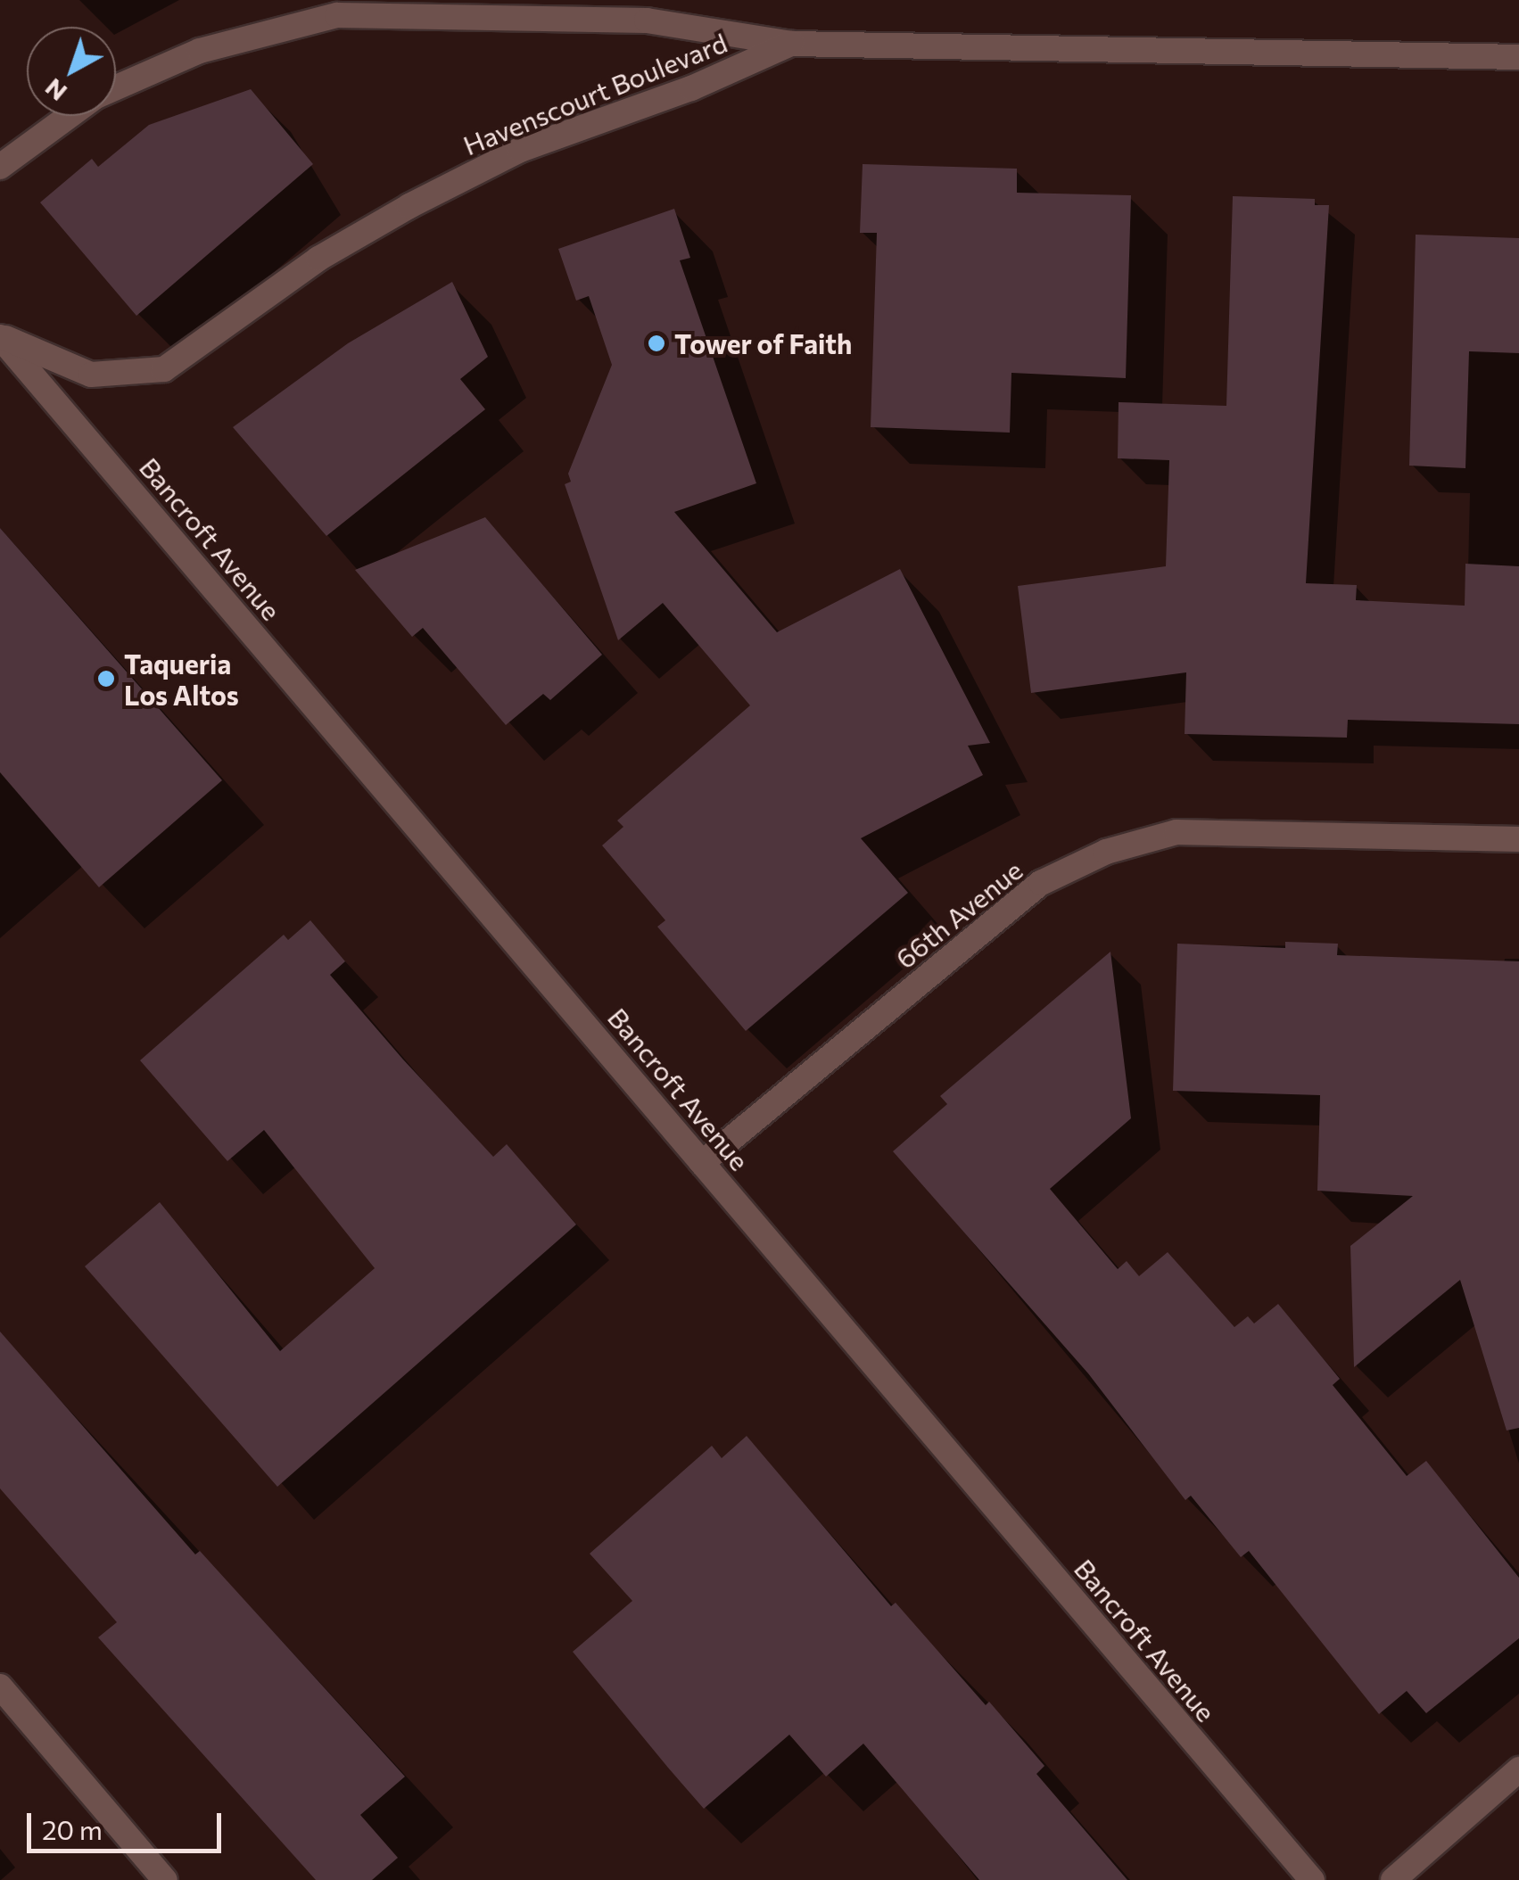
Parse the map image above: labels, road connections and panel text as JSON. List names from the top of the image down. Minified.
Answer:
{"streets":{"street":["Havenscourt Boulevard","Bancroft Avenue","66th Avenue"]},"crossings":[["Havenscourt Boulevard","Bancroft Avenue"],["Bancroft Avenue","66th Avenue"]],"places":["Tower of Faith","Taqueria Los Altos"],"scale_bar":"20 m","north":"bottom left"}
